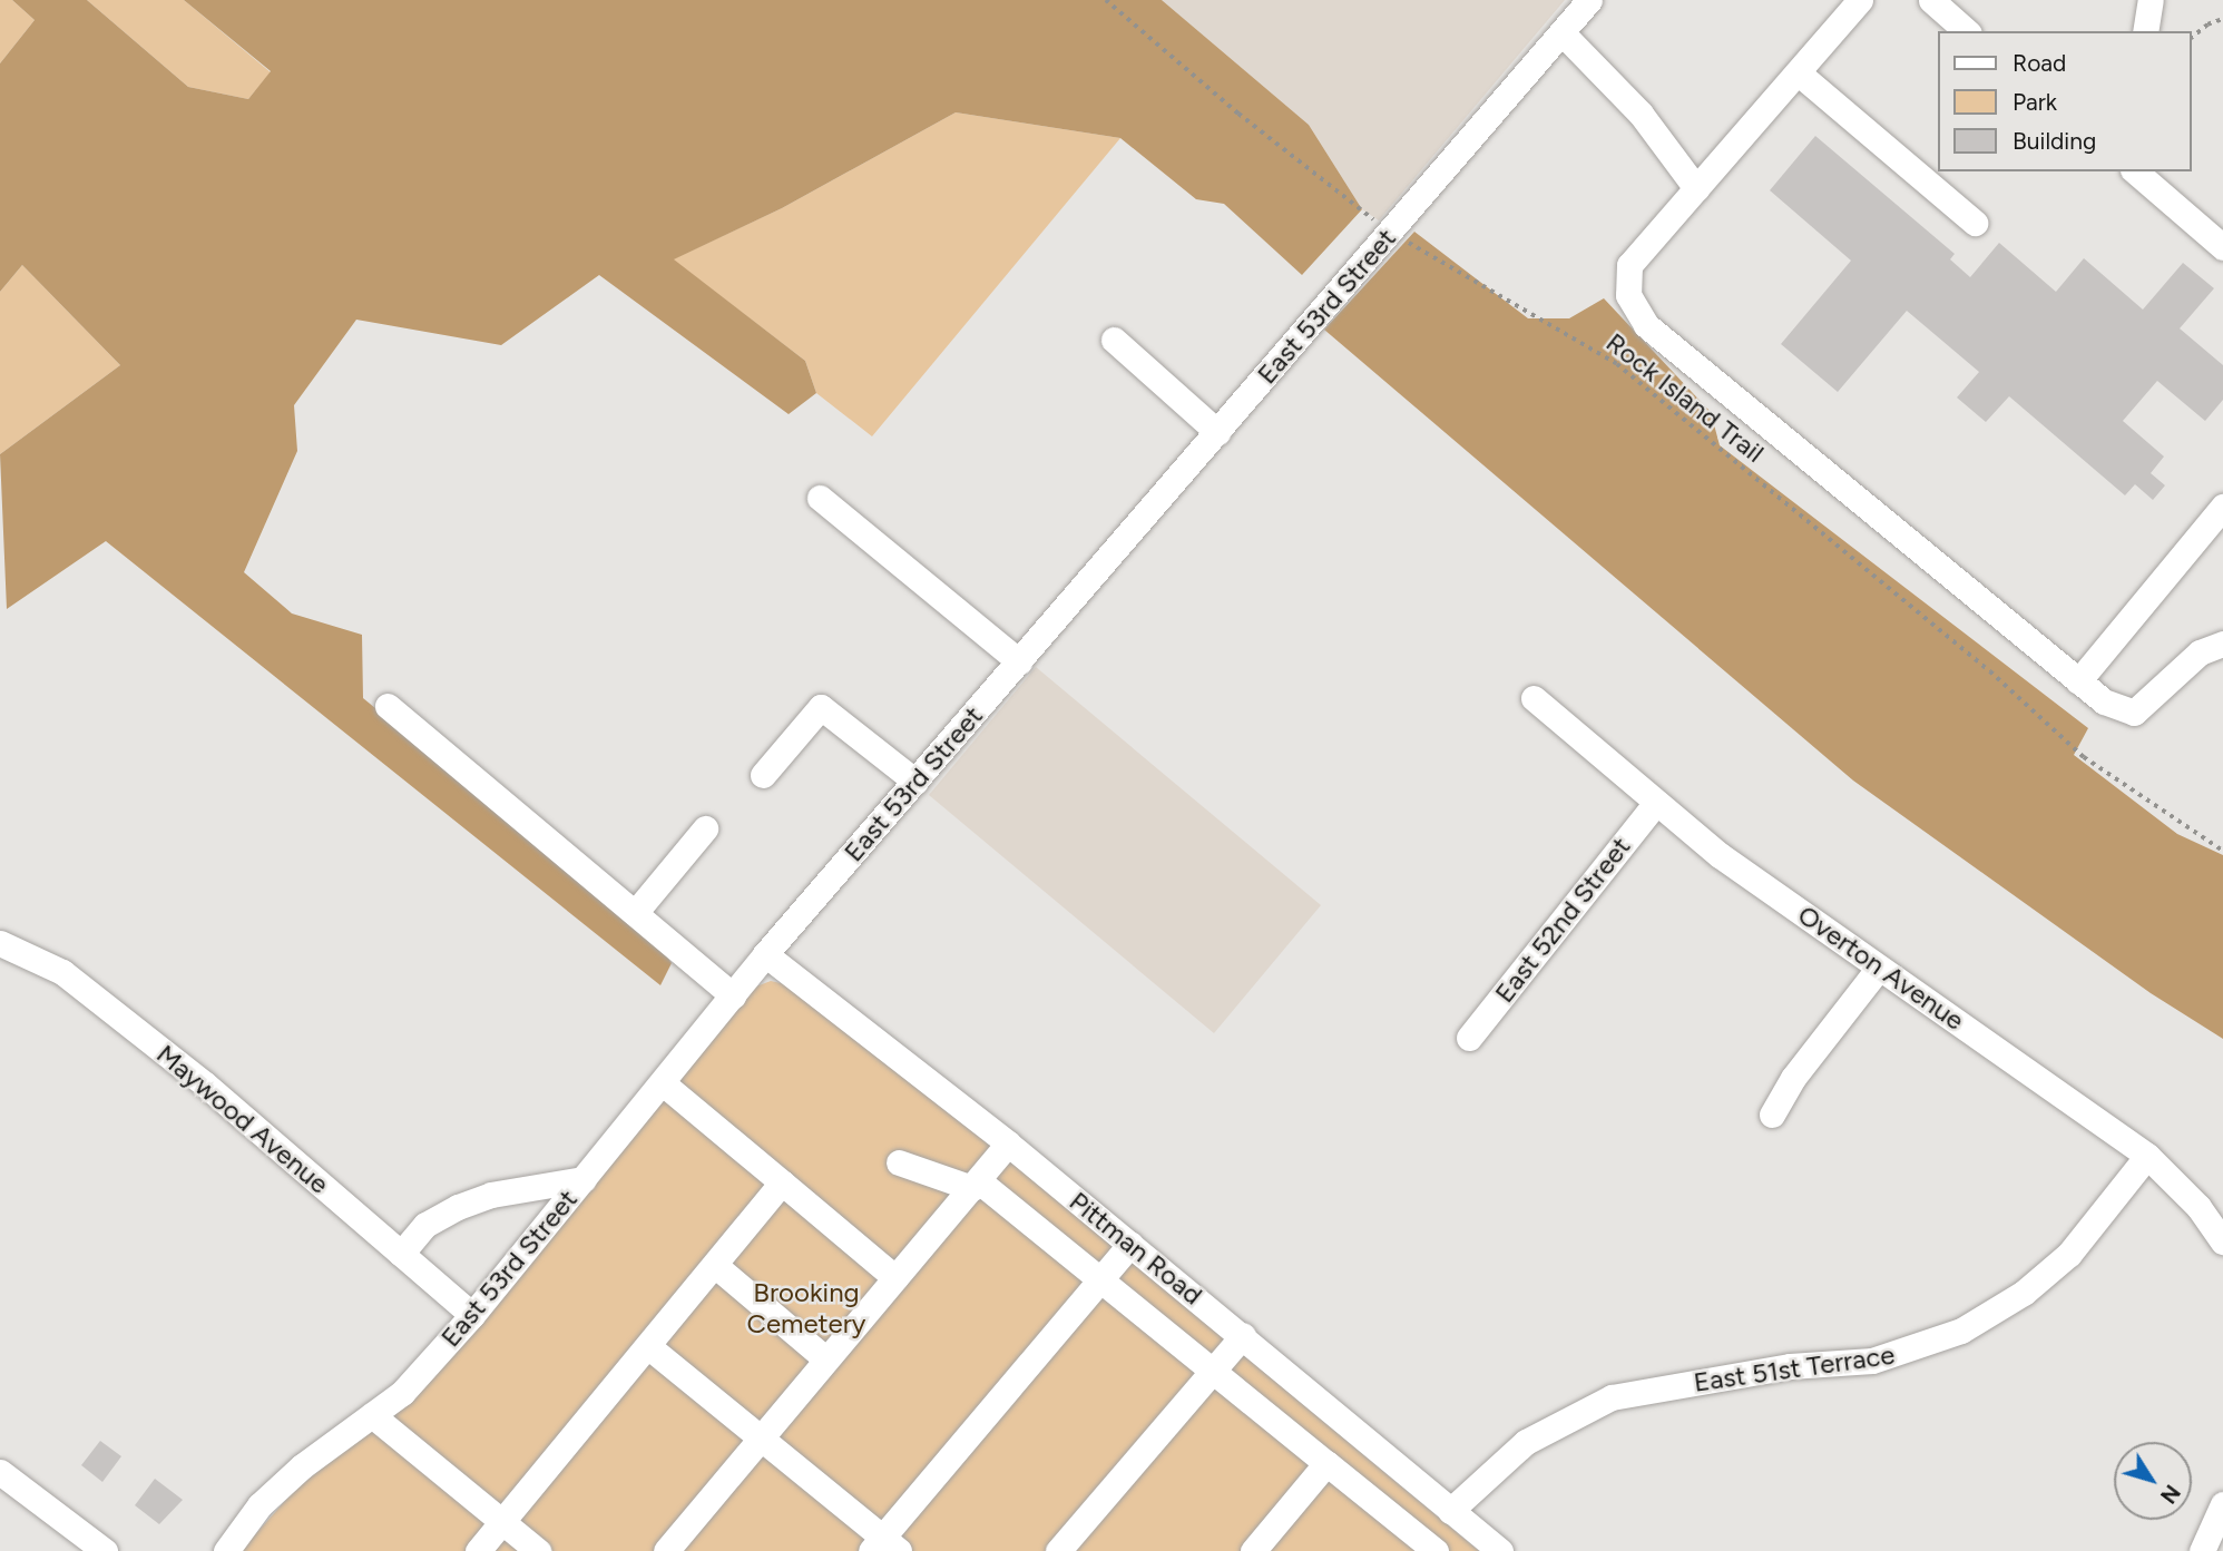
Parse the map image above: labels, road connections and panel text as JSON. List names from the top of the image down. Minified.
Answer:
{"streets":{"street":["East 53rd Street","East 52nd Street","Overton Avenue","Maywood Avenue","Pittman Road","East 51st Terrace"],"path":["Rock Island Trail"]},"crossings":[["East 53rd Street","Rock Island Trail"],["East 53rd Street","Maywood Avenue"],["East 53rd Street","Pittman Road"],["East 52nd Street","Overton Avenue"],["Overton Avenue","East 51st Terrace"],["Pittman Road","East 51st Terrace"]],"parks":["Brooking Cemetery"],"legend":["Road","Park","Building"],"north":"bottom right"}
